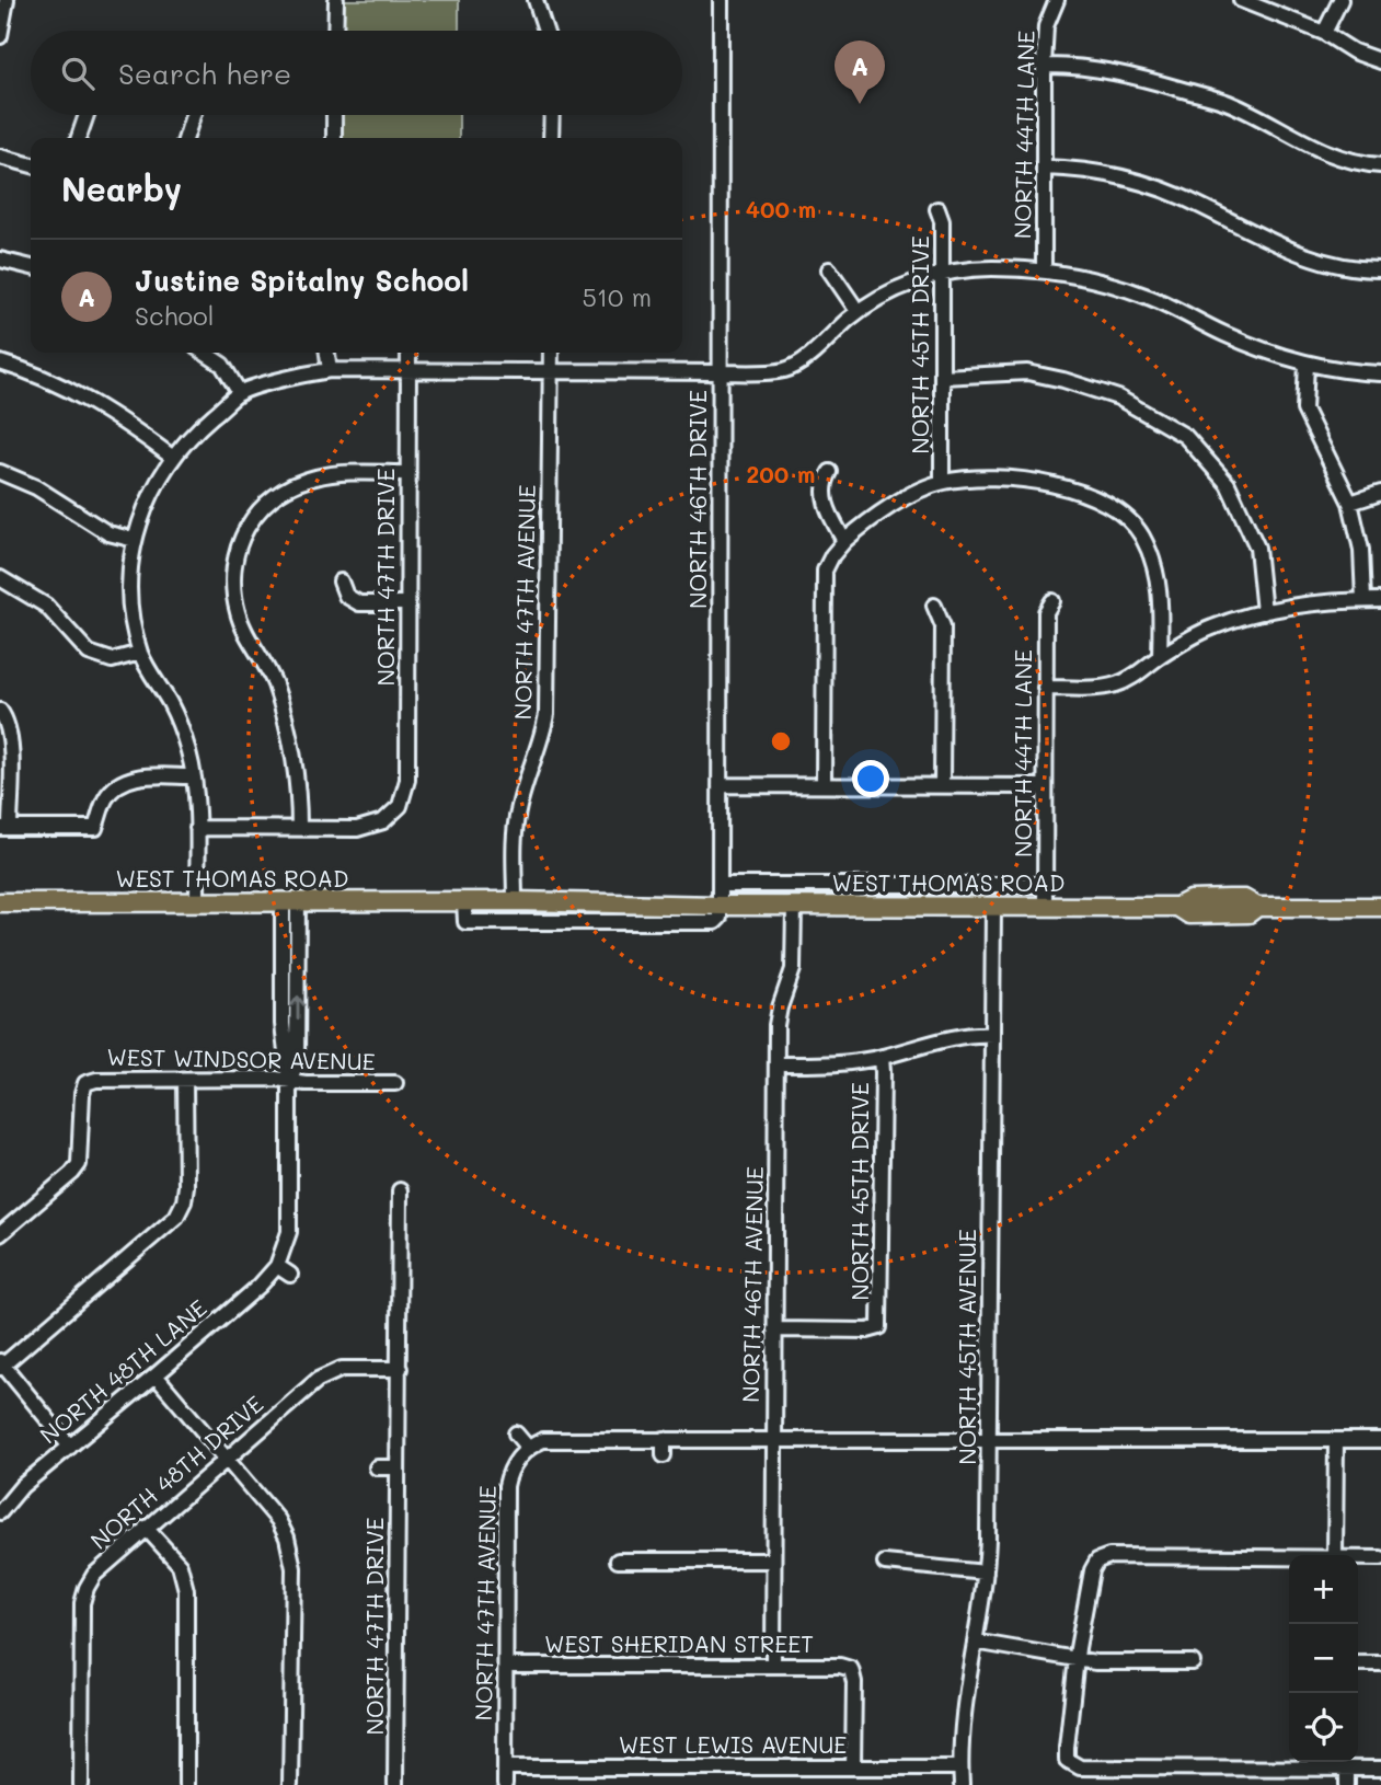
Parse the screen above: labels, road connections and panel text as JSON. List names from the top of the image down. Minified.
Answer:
{"streets":{"main road":["WEST THOMAS ROAD"],"street":["NORTH 44TH LANE","NORTH 45TH DRIVE","NORTH 46TH DRIVE","NORTH 47TH DRIVE","NORTH 47TH AVENUE","WEST WINDSOR AVENUE","NORTH 46TH AVENUE","NORTH 45TH AVENUE","NORTH 48TH LANE","NORTH 48TH DRIVE","WEST SHERIDAN STREET","WEST LEWIS AVENUE"]},"crossings":[["NORTH 44TH LANE","WEST THOMAS ROAD"],["NORTH 45TH DRIVE","NORTH 46TH AVENUE"],["NORTH 46TH DRIVE","WEST THOMAS ROAD"],["NORTH 47TH DRIVE","NORTH 48TH DRIVE"],["NORTH 47TH AVENUE","WEST THOMAS ROAD"],["NORTH 47TH AVENUE","WEST SHERIDAN STREET"],["NORTH 47TH AVENUE","WEST LEWIS AVENUE"],["WEST THOMAS ROAD","NORTH 46TH AVENUE"],["WEST THOMAS ROAD","NORTH 45TH AVENUE"],["WEST THOMAS ROAD","NORTH 48TH LANE"],["WEST WINDSOR AVENUE","NORTH 48TH LANE"],["NORTH 46TH AVENUE","WEST SHERIDAN STREET"],["NORTH 45TH AVENUE","WEST LEWIS AVENUE"],["WEST SHERIDAN STREET","WEST LEWIS AVENUE"]],"page":{"search":"Search here","pins":"A","heading":"Nearby","list":[{"mark":"A","name":"Justine Spitalny School","note":"School","value":"510 m"}],"map_buttons":["+","−"]},"rings":["400 m","200 m"]}
